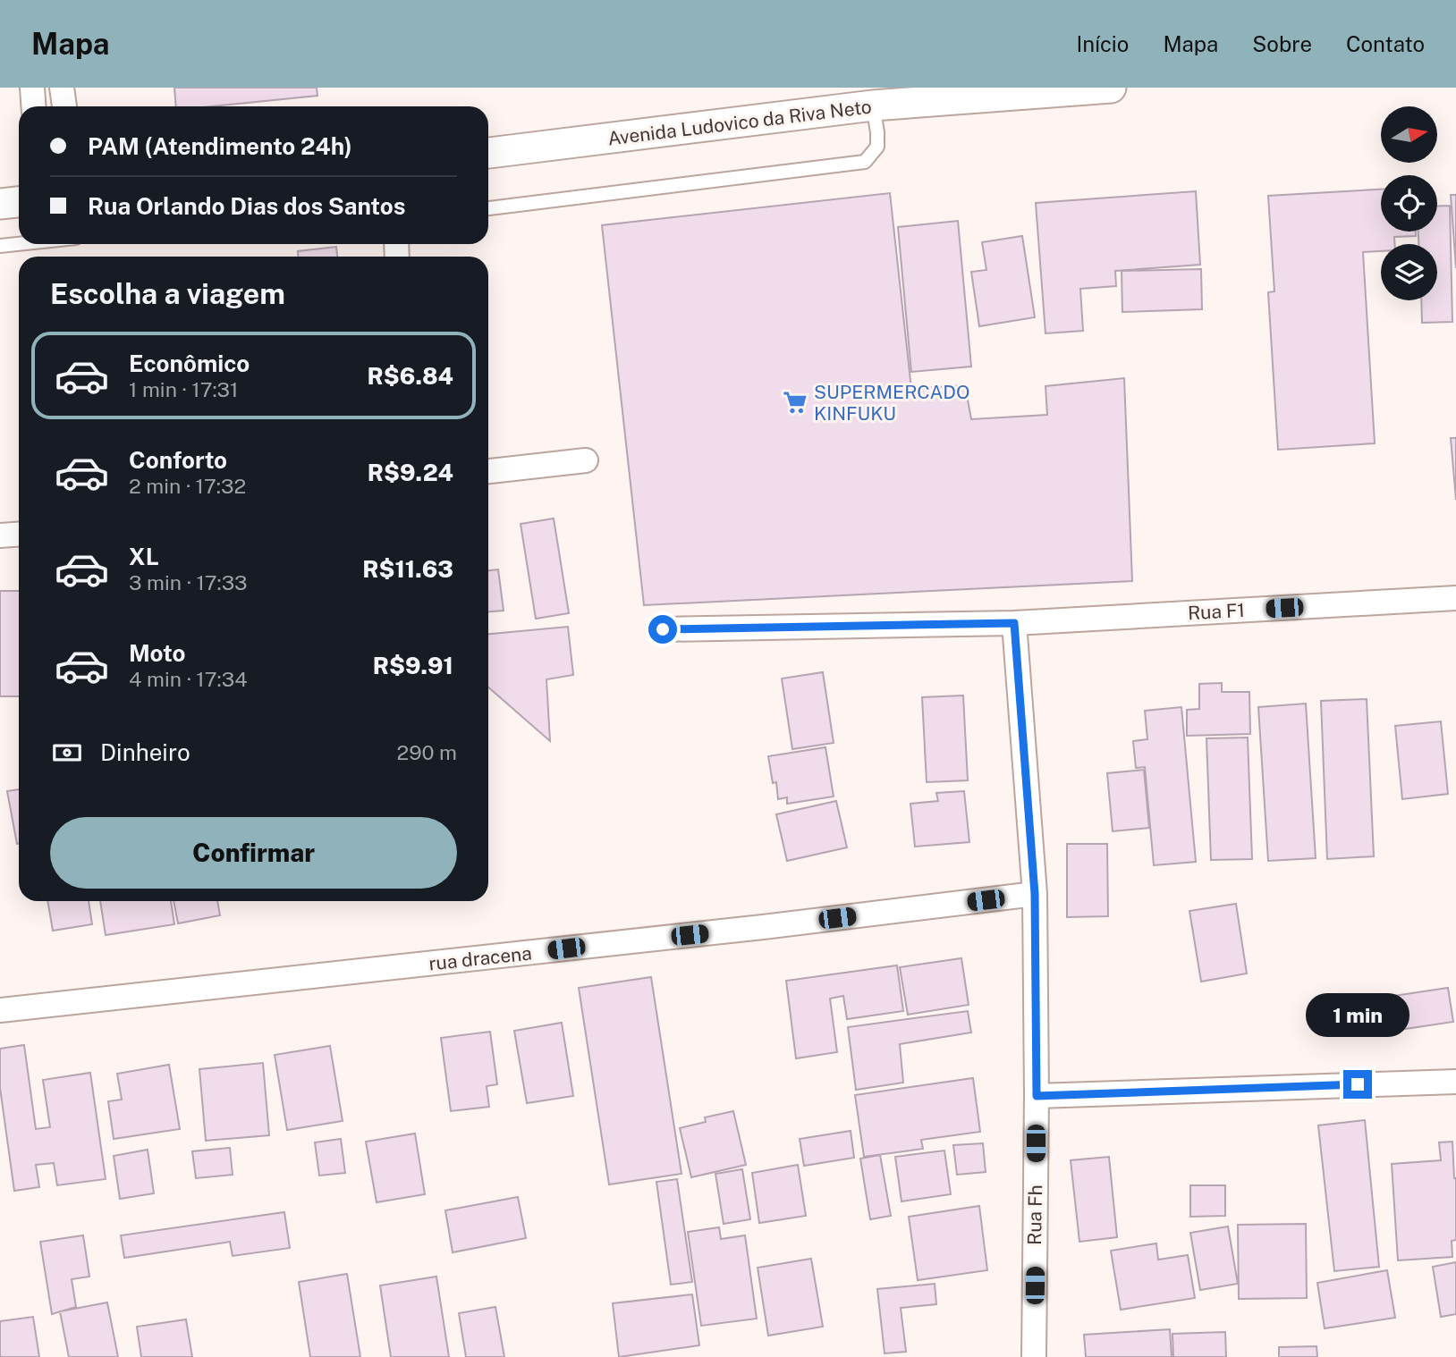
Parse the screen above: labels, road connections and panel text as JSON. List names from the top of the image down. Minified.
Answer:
{"streets":{"street":["Avenida Ludovico da Riva Neto","Rua F1","rua dracena","Rua Fh"]},"crossings":[["Rua F1","Rua Fh"],["rua dracena","Rua Fh"]],"places":{"supermarket":["SUPERMERCADO KINFUKU"]},"north":"right","page":{"header":"Mapa","nav":["Início","Mapa","Sobre","Contato"],"banner":["PAM (Atendimento 24h)","Rua Orlando Dias dos Santos"],"heading":"Escolha a viagem","list":[{"name":"Econômico","note":"1 min · 17:31","value":"R$6.84"},{"name":"Conforto","note":"2 min · 17:32","value":"R$9.24"},{"name":"XL","note":"3 min · 17:33","value":"R$11.63"},{"name":"Moto","note":"4 min · 17:34","value":"R$9.91"}],"pay":["Dinheiro","290 m"],"buttons":"Confirmar","bubble":"1 min"}}
